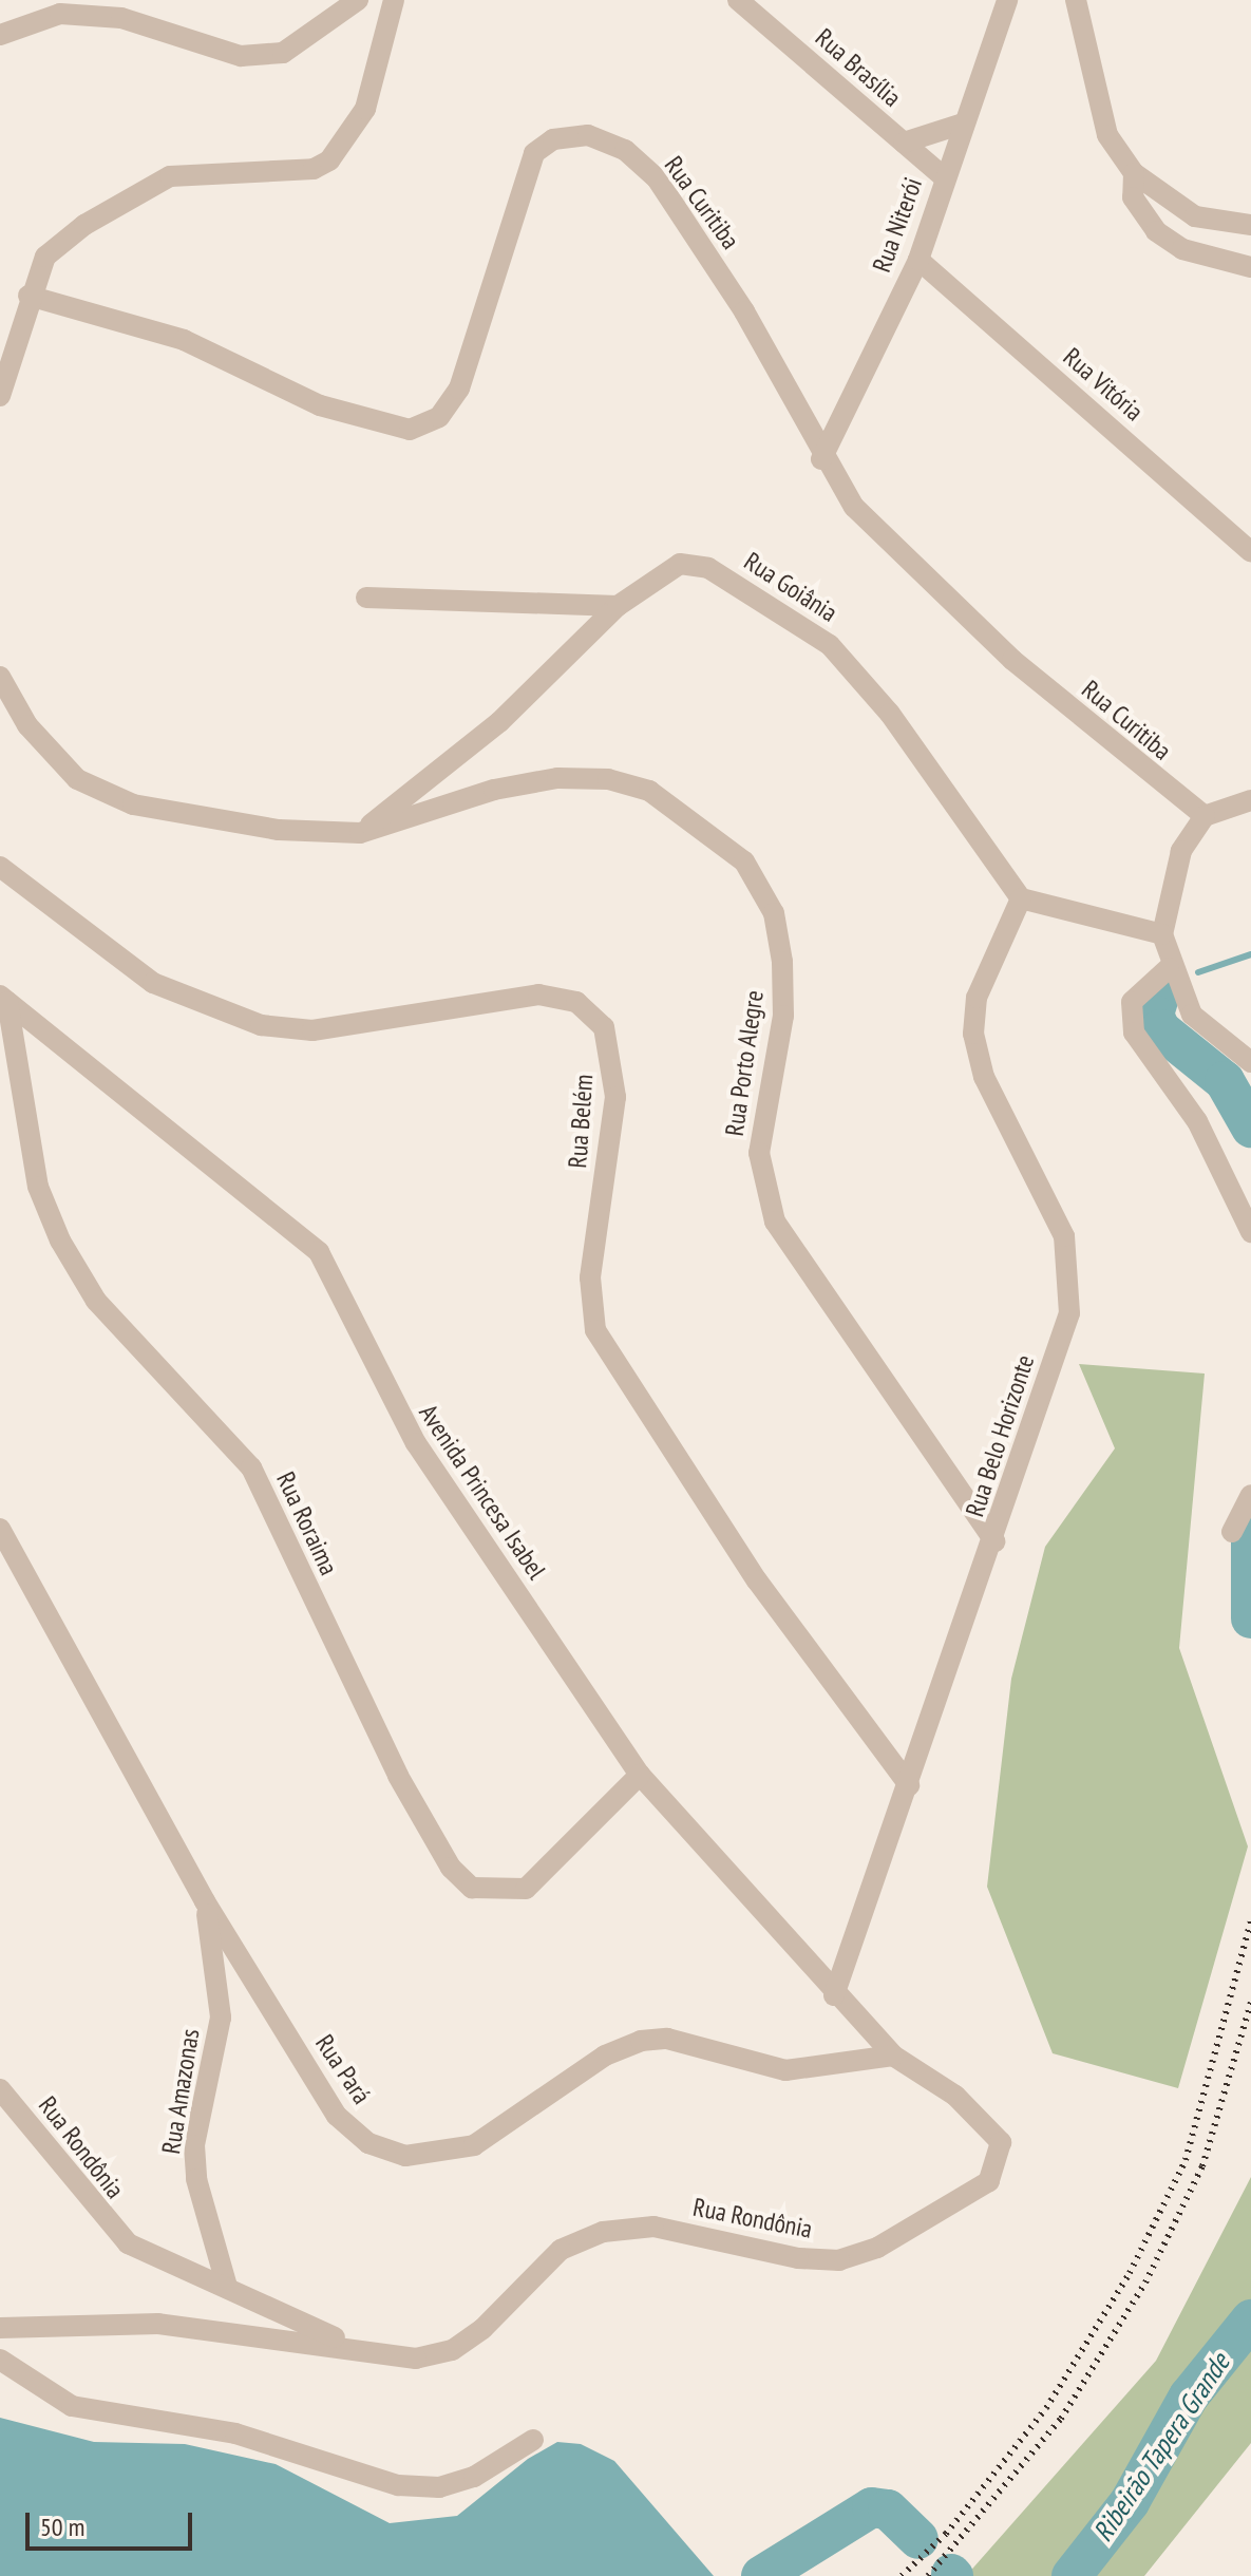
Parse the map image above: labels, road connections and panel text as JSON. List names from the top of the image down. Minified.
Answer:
{"streets":{"street":["Rua Brasília","Rua Curitiba","Rua Niterói","Rua Vitória","Rua Goiânia","Rua Porto Alegre","Rua Belém","Rua Belo Horizonte","Avenida Princesa Isabel","Rua Roraima","Rua Pará","Rua Amazonas","Rua Rondônia"]},"crossings":[["Rua Brasília","Rua Niterói"],["Rua Curitiba","Rua Niterói"],["Rua Niterói","Rua Vitória"],["Rua Goiânia","Rua Porto Alegre"],["Rua Goiânia","Rua Belo Horizonte"],["Rua Porto Alegre","Rua Belo Horizonte"],["Rua Belém","Rua Belo Horizonte"],["Rua Belo Horizonte","Avenida Princesa Isabel"],["Avenida Princesa Isabel","Rua Roraima"],["Avenida Princesa Isabel","Rua Pará"],["Avenida Princesa Isabel","Rua Rondônia"],["Rua Pará","Rua Amazonas"],["Rua Pará","Rua Rondônia"],["Rua Amazonas","Rua Rondônia"]],"water":["Ribeirão Tapera Grande"],"scale_bar":"50 m"}
